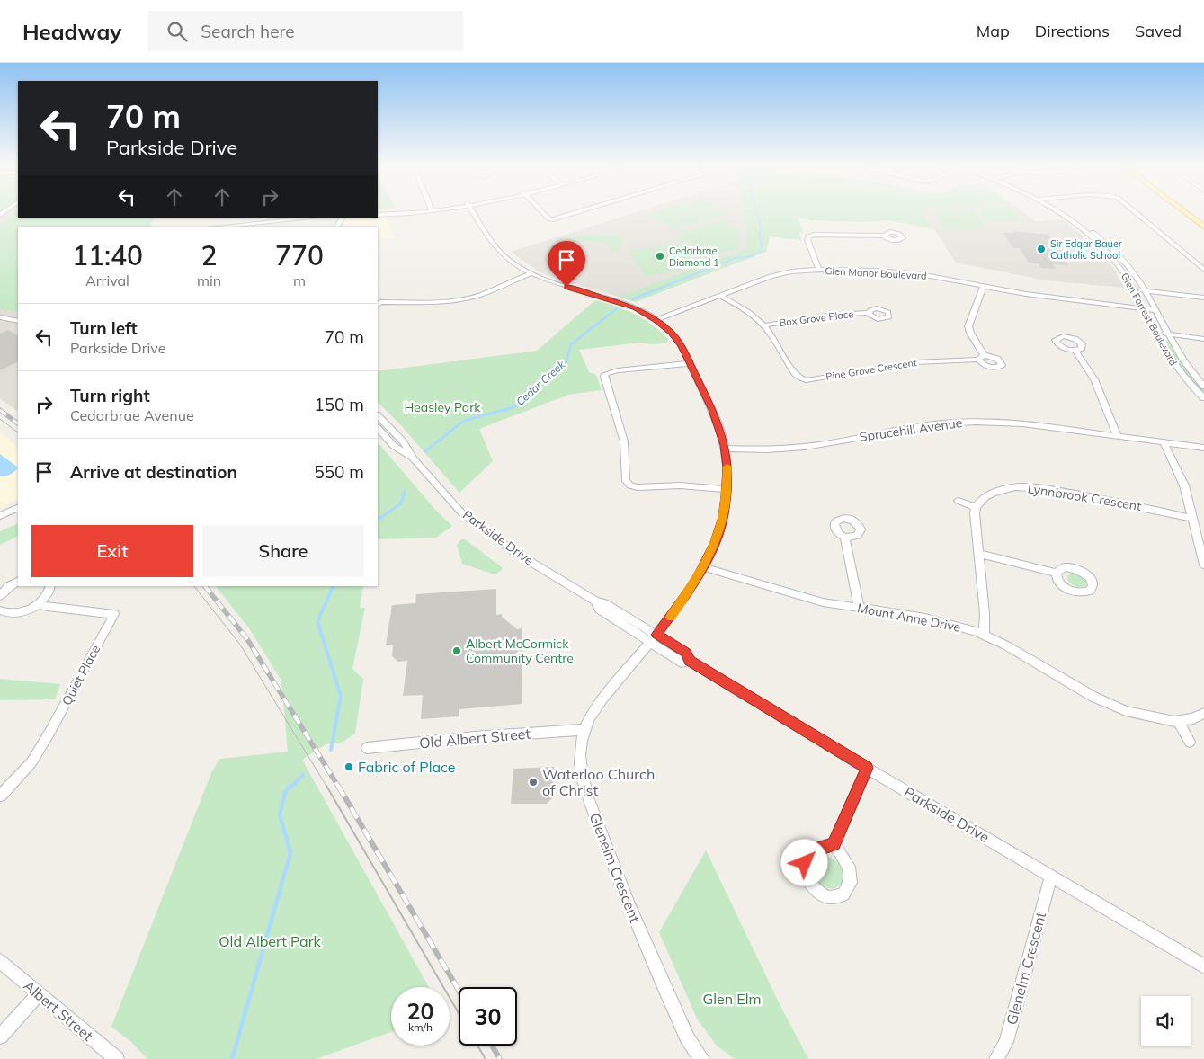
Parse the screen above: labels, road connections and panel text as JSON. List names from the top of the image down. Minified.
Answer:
{"streets":{"street":["Glen Manor Boulevard","Box Grove Place","Glen Forrest Boulevard","Pine Grove Crescent","Sprucehill Avenue","Lynnbrook Crescent","Parkside Drive","Mount Anne Drive","Quiet Place","Old Albert Street","Glenelm Crescent","Albert Street"]},"crossings":[["Glen Manor Boulevard","Glen Forrest Boulevard"],["Glen Manor Boulevard","Pine Grove Crescent"],["Glen Manor Boulevard","Glenelm Crescent"],["Box Grove Place","Pine Grove Crescent"],["Sprucehill Avenue","Glenelm Crescent"],["Parkside Drive","Glenelm Crescent"],["Mount Anne Drive","Glenelm Crescent"],["Old Albert Street","Glenelm Crescent"]],"water":["Cedar Creek"],"parks":["Heasley Park","Old Albert Park","Glen Elm"],"places":["Sir Edgar Bauer Catholic School","Cedarbrae Diamond 1","Albert McCormick Community Centre","Fabric of Place","Waterloo Church of Christ"],"page":{"header":"Headway","search":"Search here","nav":["Map","Directions","Saved"],"turn":["70 m","Parkside Drive"],"eta":["11:40","Arrival","2","min","770","m"],"list":[{"name":"Turn left","note":"Parkside Drive","value":"70 m"},{"name":"Turn right","note":"Cedarbrae Avenue","value":"150 m"},{"name":"Arrive at destination","value":"550 m"}],"buttons":["Exit","Share"],"speed":"20 km/h","limit":"30"}}
